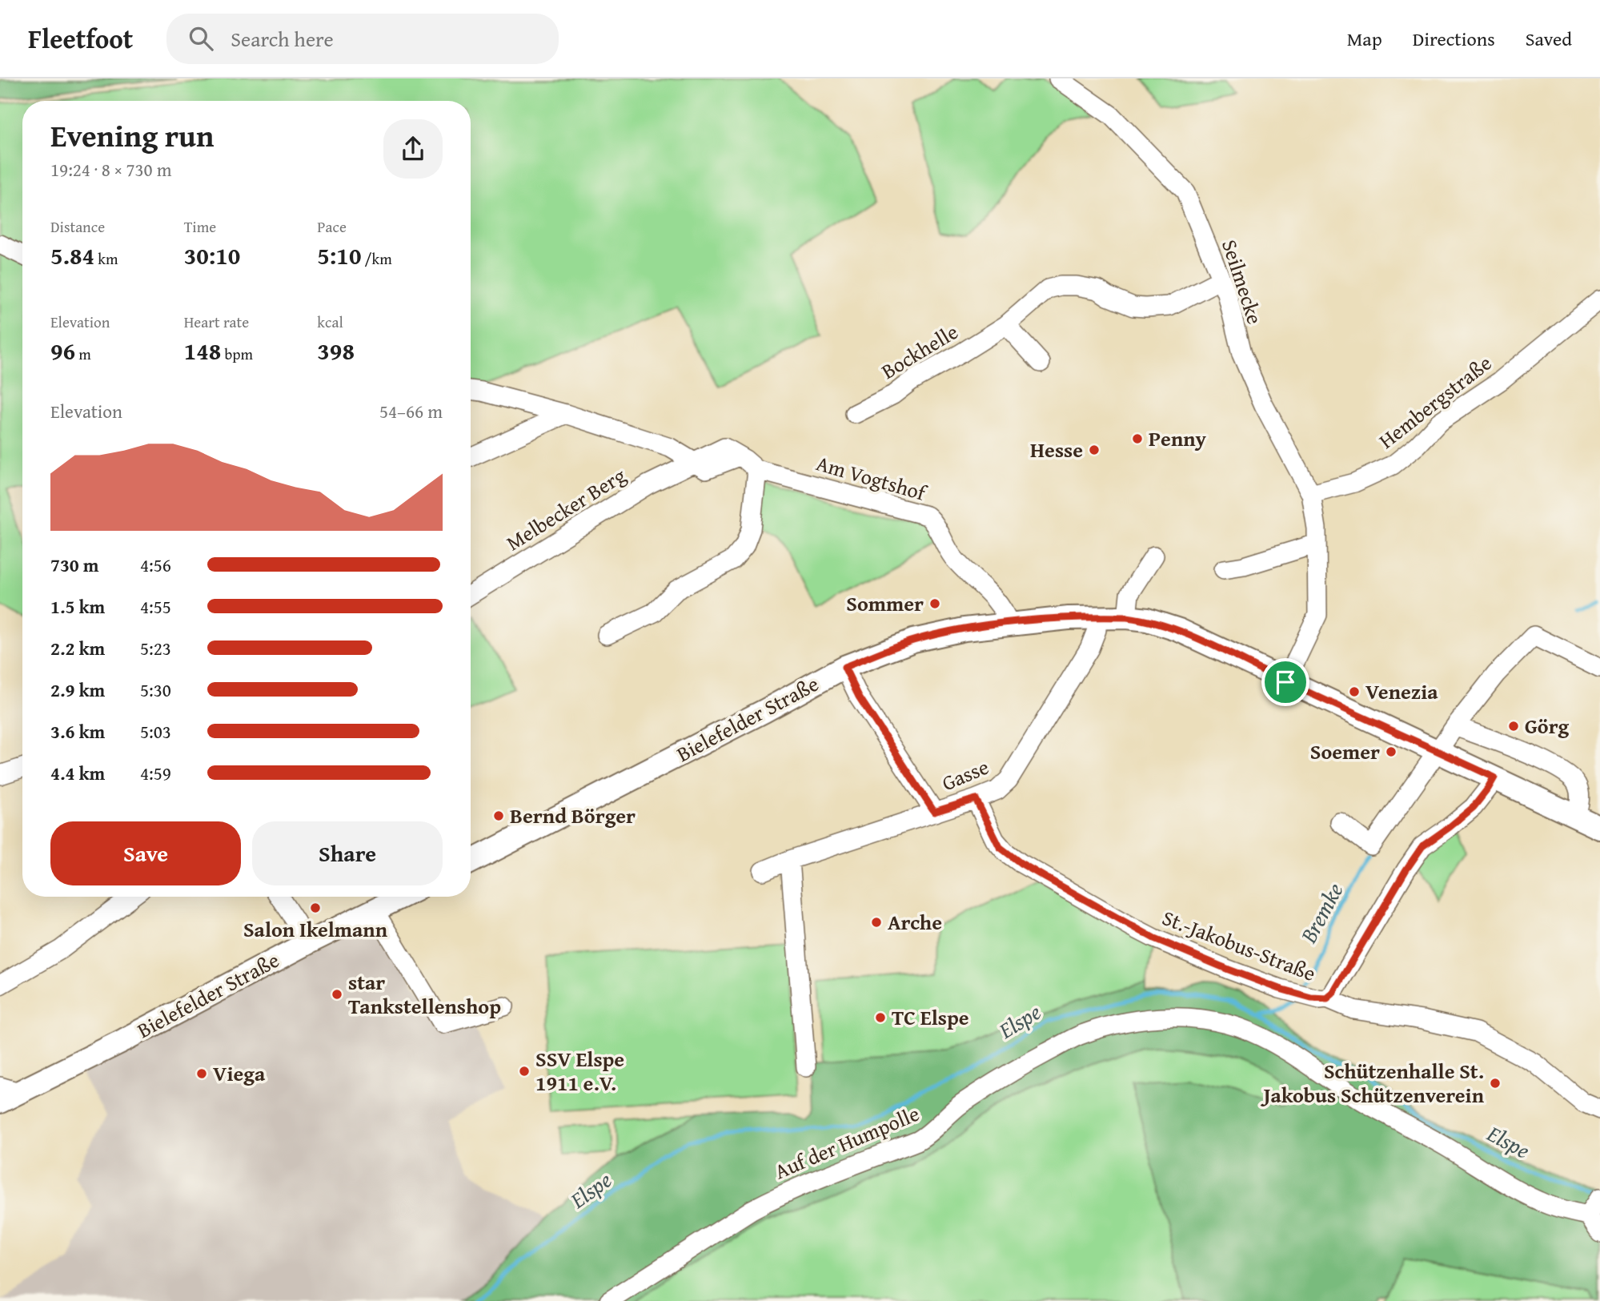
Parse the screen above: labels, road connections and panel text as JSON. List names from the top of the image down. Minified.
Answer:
{"streets":{"main road":["Bielefelder Straße"],"street":["Seilmecke","Bockhelle","Hembergstraße","Am Vogtshof","Melbecker Berg","Gasse","St.-Jakobus-Straße","Auf der Humpolle"]},"crossings":[["Seilmecke","Bockhelle"],["Seilmecke","Hembergstraße"],["Seilmecke","Bielefelder Straße"],["Am Vogtshof","Melbecker Berg"],["Am Vogtshof","Bielefelder Straße"],["Bielefelder Straße","Gasse"],["Bielefelder Straße","St.-Jakobus-Straße"],["Gasse","St.-Jakobus-Straße"]],"water":["Bremke","Elspe"],"places":["Penny","Hesse","Sommer","Venezia","Görg","Soemer","Bernd Börger","Salon Ikelmann","Arche","star Tankstellenshop","TC Elspe","SSV Elspe 1911 e.V.","Viega","Schützenhalle St. Jakobus Schützenverein"],"page":{"header":"Fleetfoot","search":"Search here","nav":["Map","Directions","Saved"],"heading":["Evening run","19:24 · 8 × 730 m"],"stats":[["Distance","5.84 km"],["Time","30:10"],["Pace","5:10 /km"],["Elevation","96 m"],["Heart rate","148 bpm"],["kcal","398"]],"chart":["Elevation","54–66 m"],"list":[{"name":"730 m","note":"4:56"},{"name":"1.5 km","note":"4:55"},{"name":"2.2 km","note":"5:23"},{"name":"2.9 km","note":"5:30"},{"name":"3.6 km","note":"5:03"},{"name":"4.4 km","note":"4:59"}],"buttons":["Save","Share"]}}
